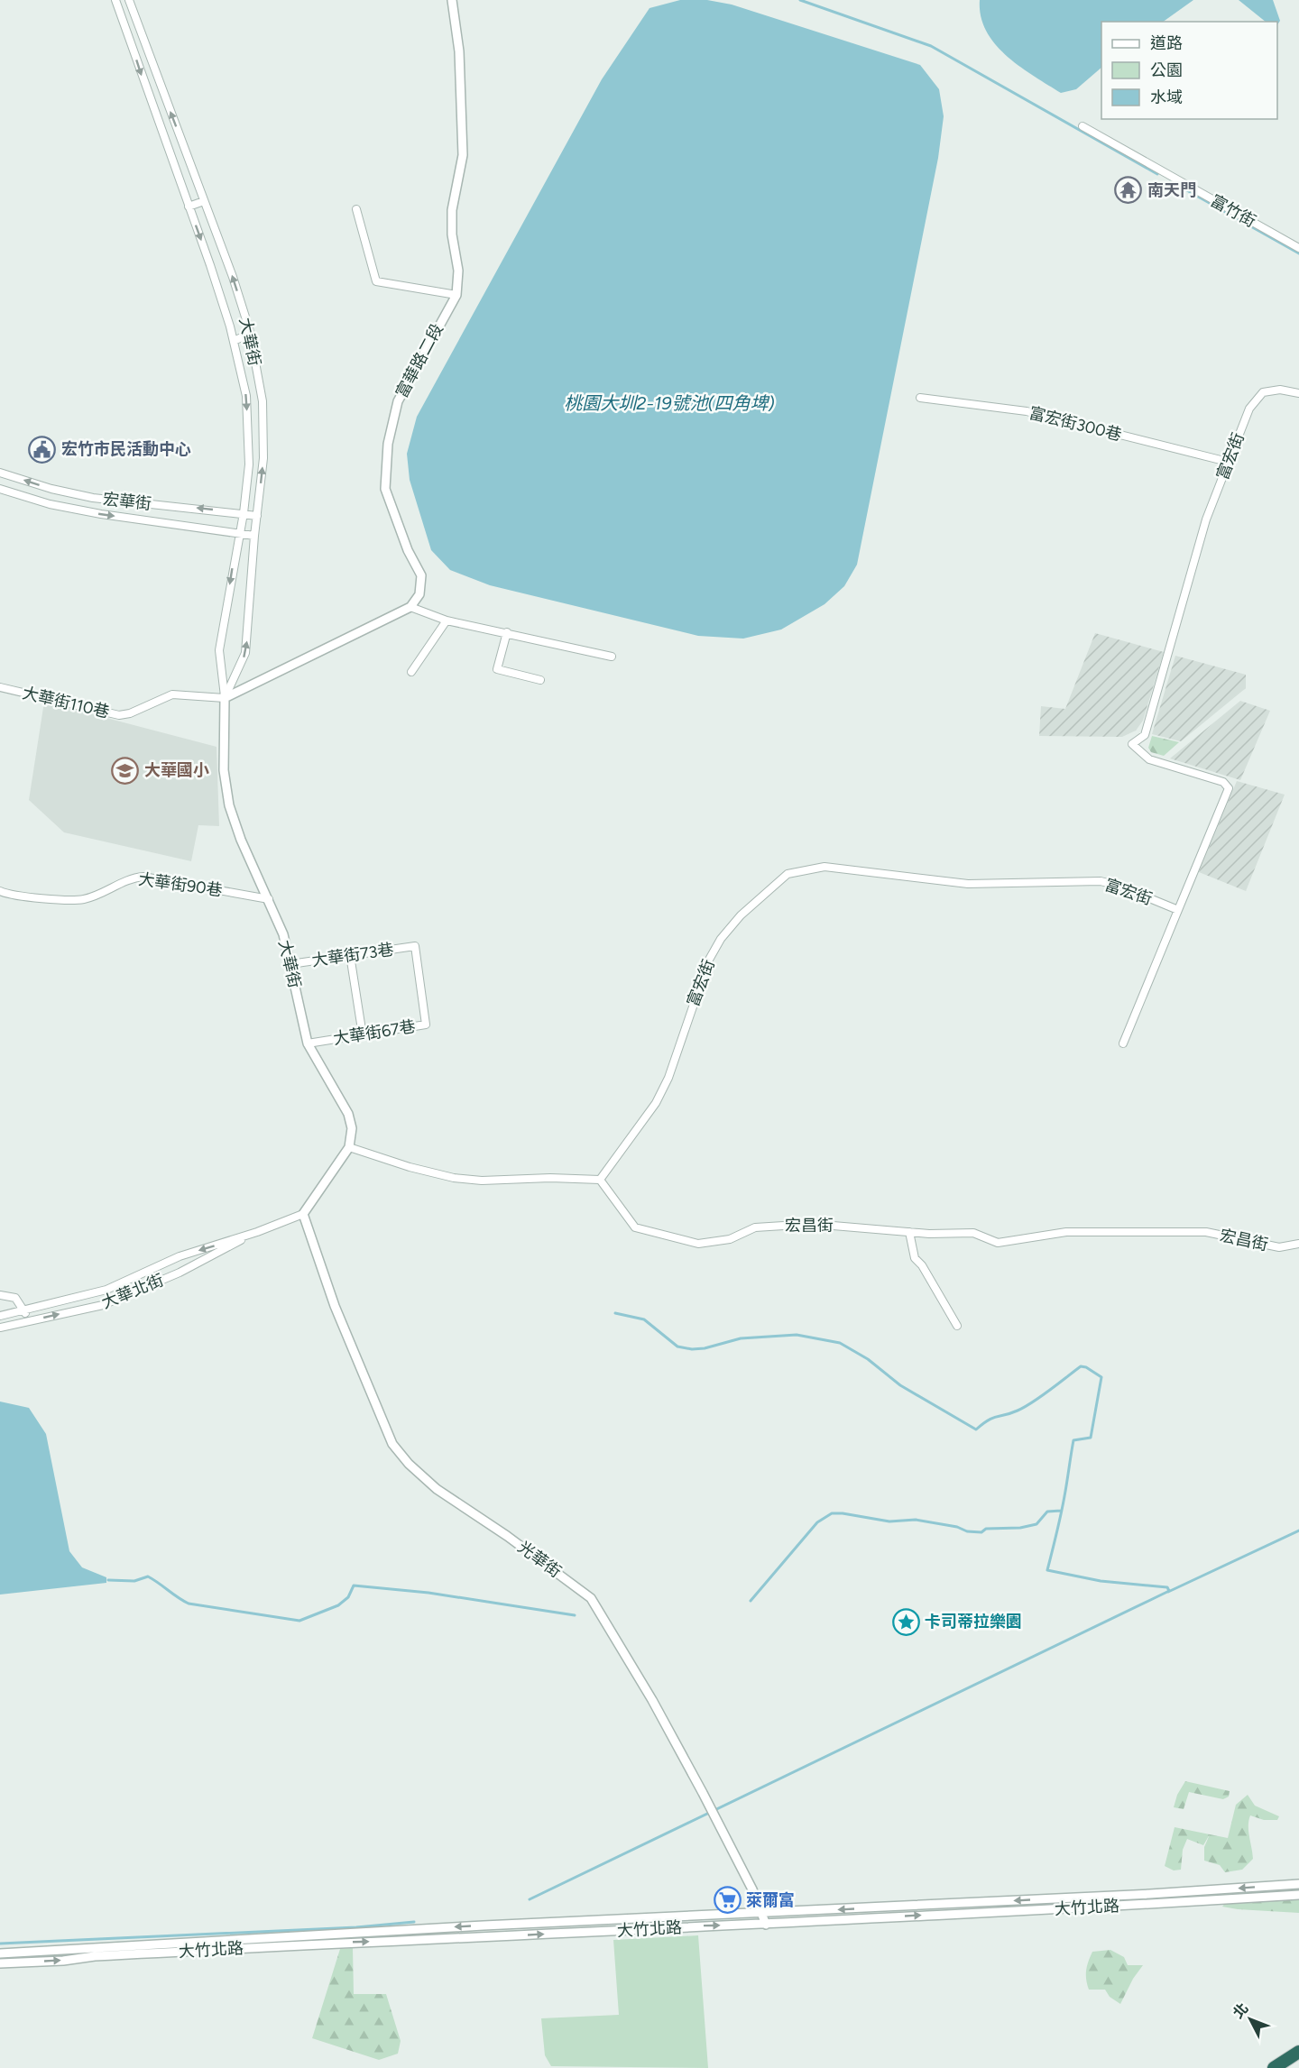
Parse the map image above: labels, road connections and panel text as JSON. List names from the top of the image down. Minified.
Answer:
{"streets":{"street":["富竹街","大華街","富華路二段","富宏街300巷","富宏街","宏華街","大華街110巷","大華街90巷","大華街73巷","大華街67巷","宏昌街","大華北街","光華街","大竹北路"]},"crossings":[["大華街","宏華街"],["大華街","大華街110巷"],["大華街","大華街90巷"],["大華街","大華街73巷"],["大華街","大華街67巷"],["富宏街300巷","富宏街"],["富宏街","宏昌街"],["大華街73巷","大華街67巷"],["大華北街","光華街"],["光華街","大竹北路"]],"water":["桃園大圳2-19號池(四角埤)"],"places":{"temple":["南天門"],"public building":["宏竹市民活動中心"],"school or university":["大華國小"],"place":["卡司蒂拉樂園"],"supermarket":["萊爾富"]},"legend":["道路","公園","水域"],"north":"top left"}
